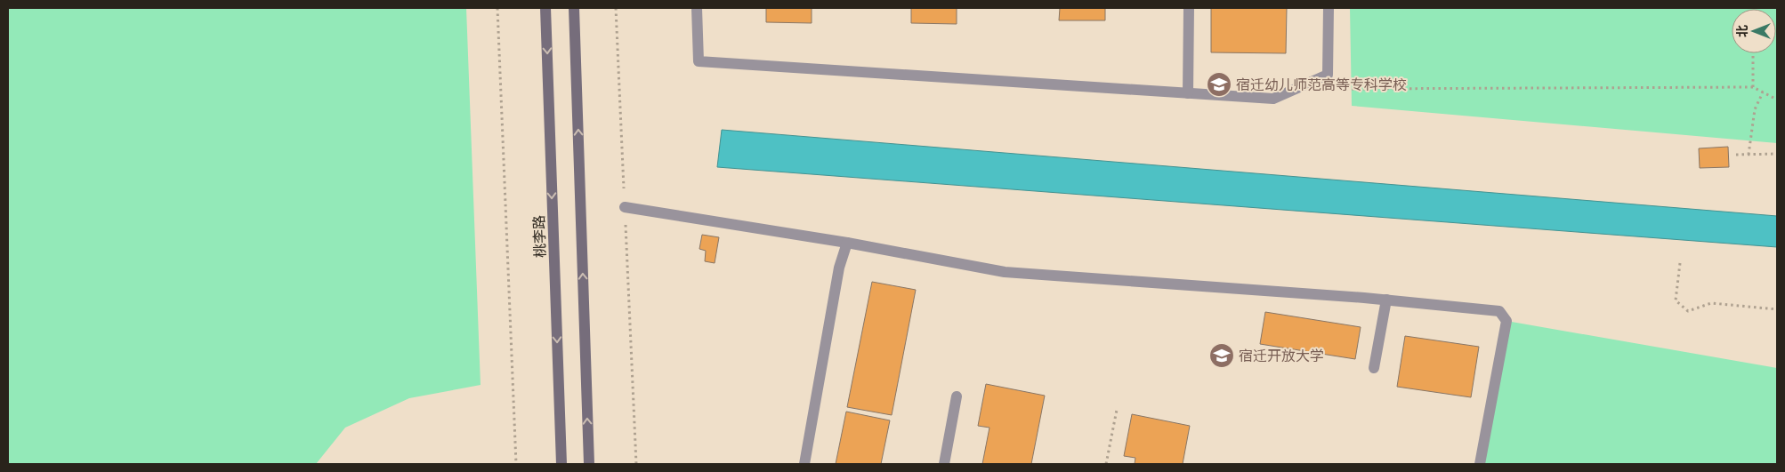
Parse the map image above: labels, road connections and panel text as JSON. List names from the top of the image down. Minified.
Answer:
{"streets":{"main road":["桃李路"]},"places":{"school or university":["宿迁幼儿师范高等专科学校","宿迁开放大学"]},"north":"left"}
